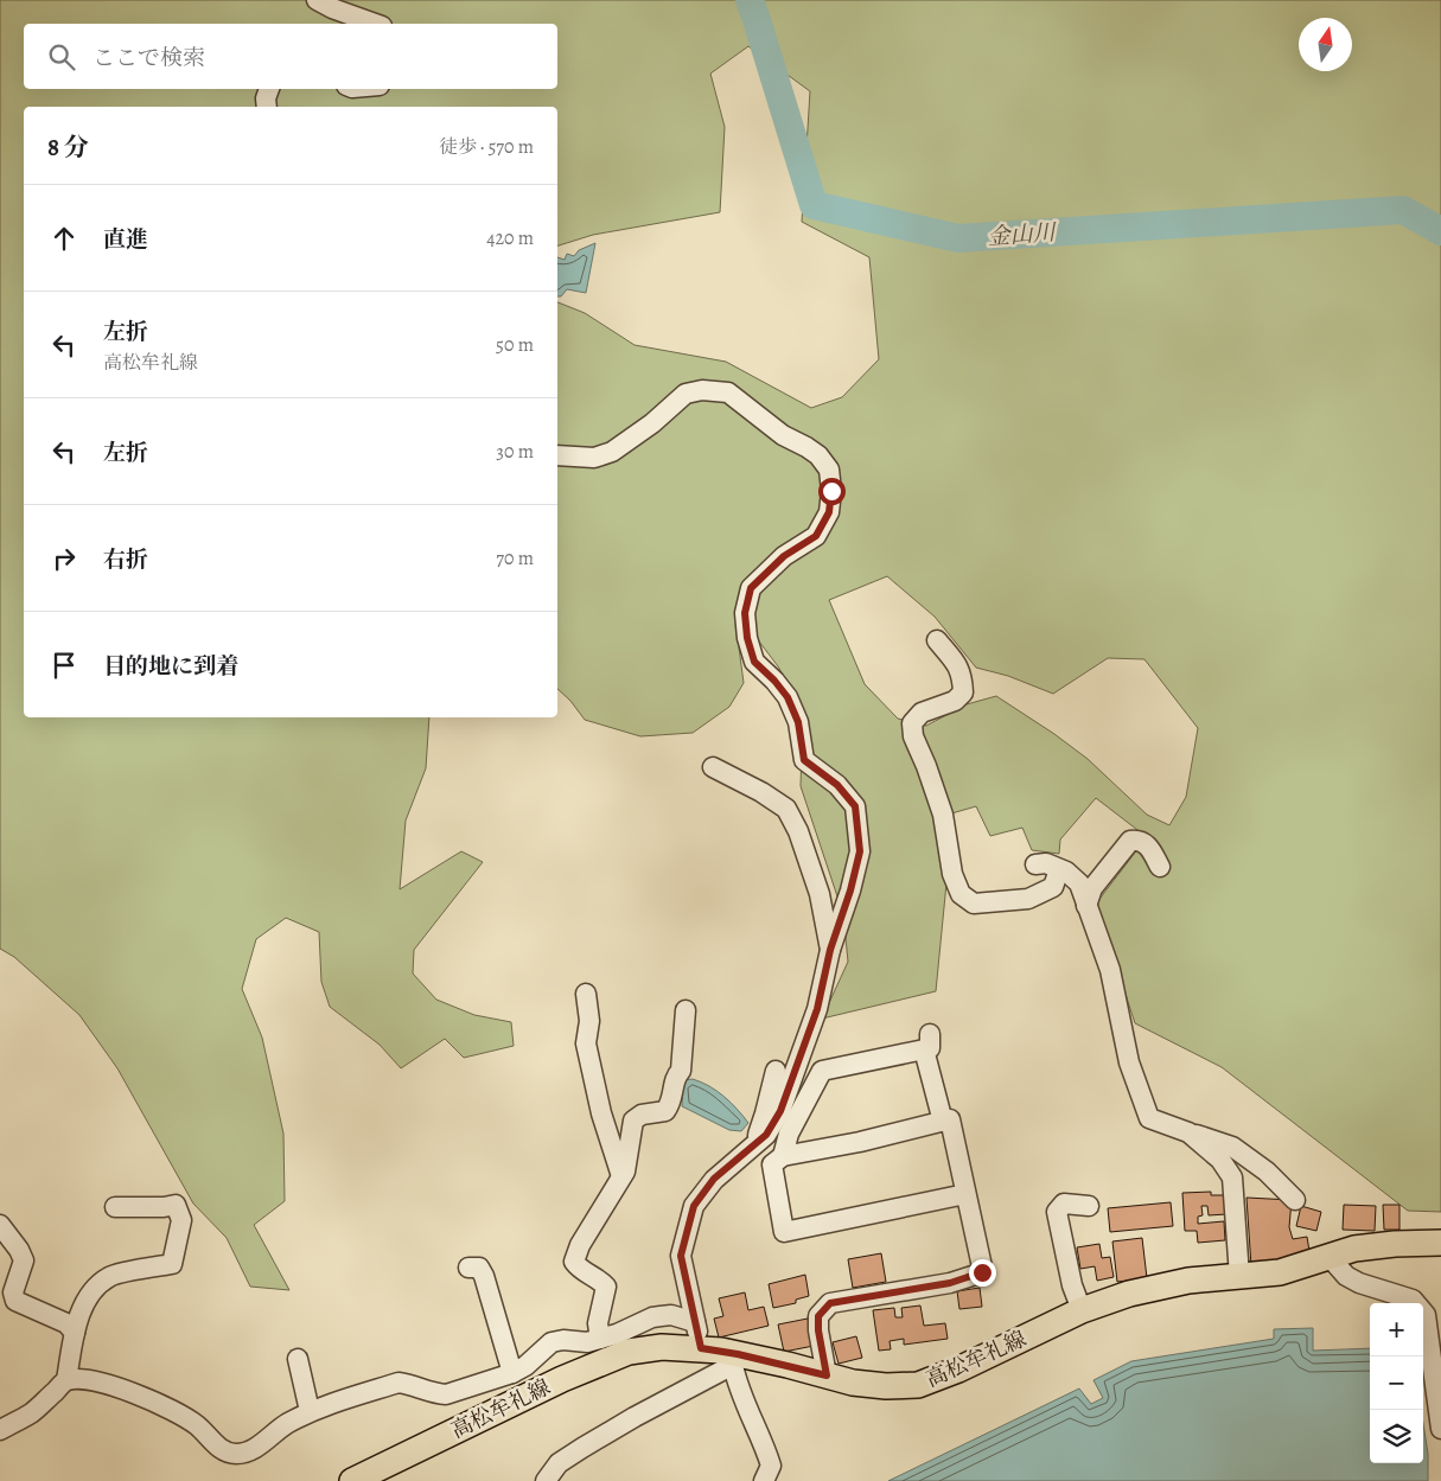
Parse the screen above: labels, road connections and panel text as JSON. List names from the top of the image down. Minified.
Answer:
{"streets":{"main road":["高松牟礼線"]},"water":["金山川"],"north":"top","page":{"search":"ここで検索","heading":["8 分","徒歩 · 570 m"],"list":[["直進","420 m"],["左折","高松牟礼線","50 m"],["左折","30 m"],["右折","70 m"],"目的地に到着"],"map_buttons":["+","−"]}}
